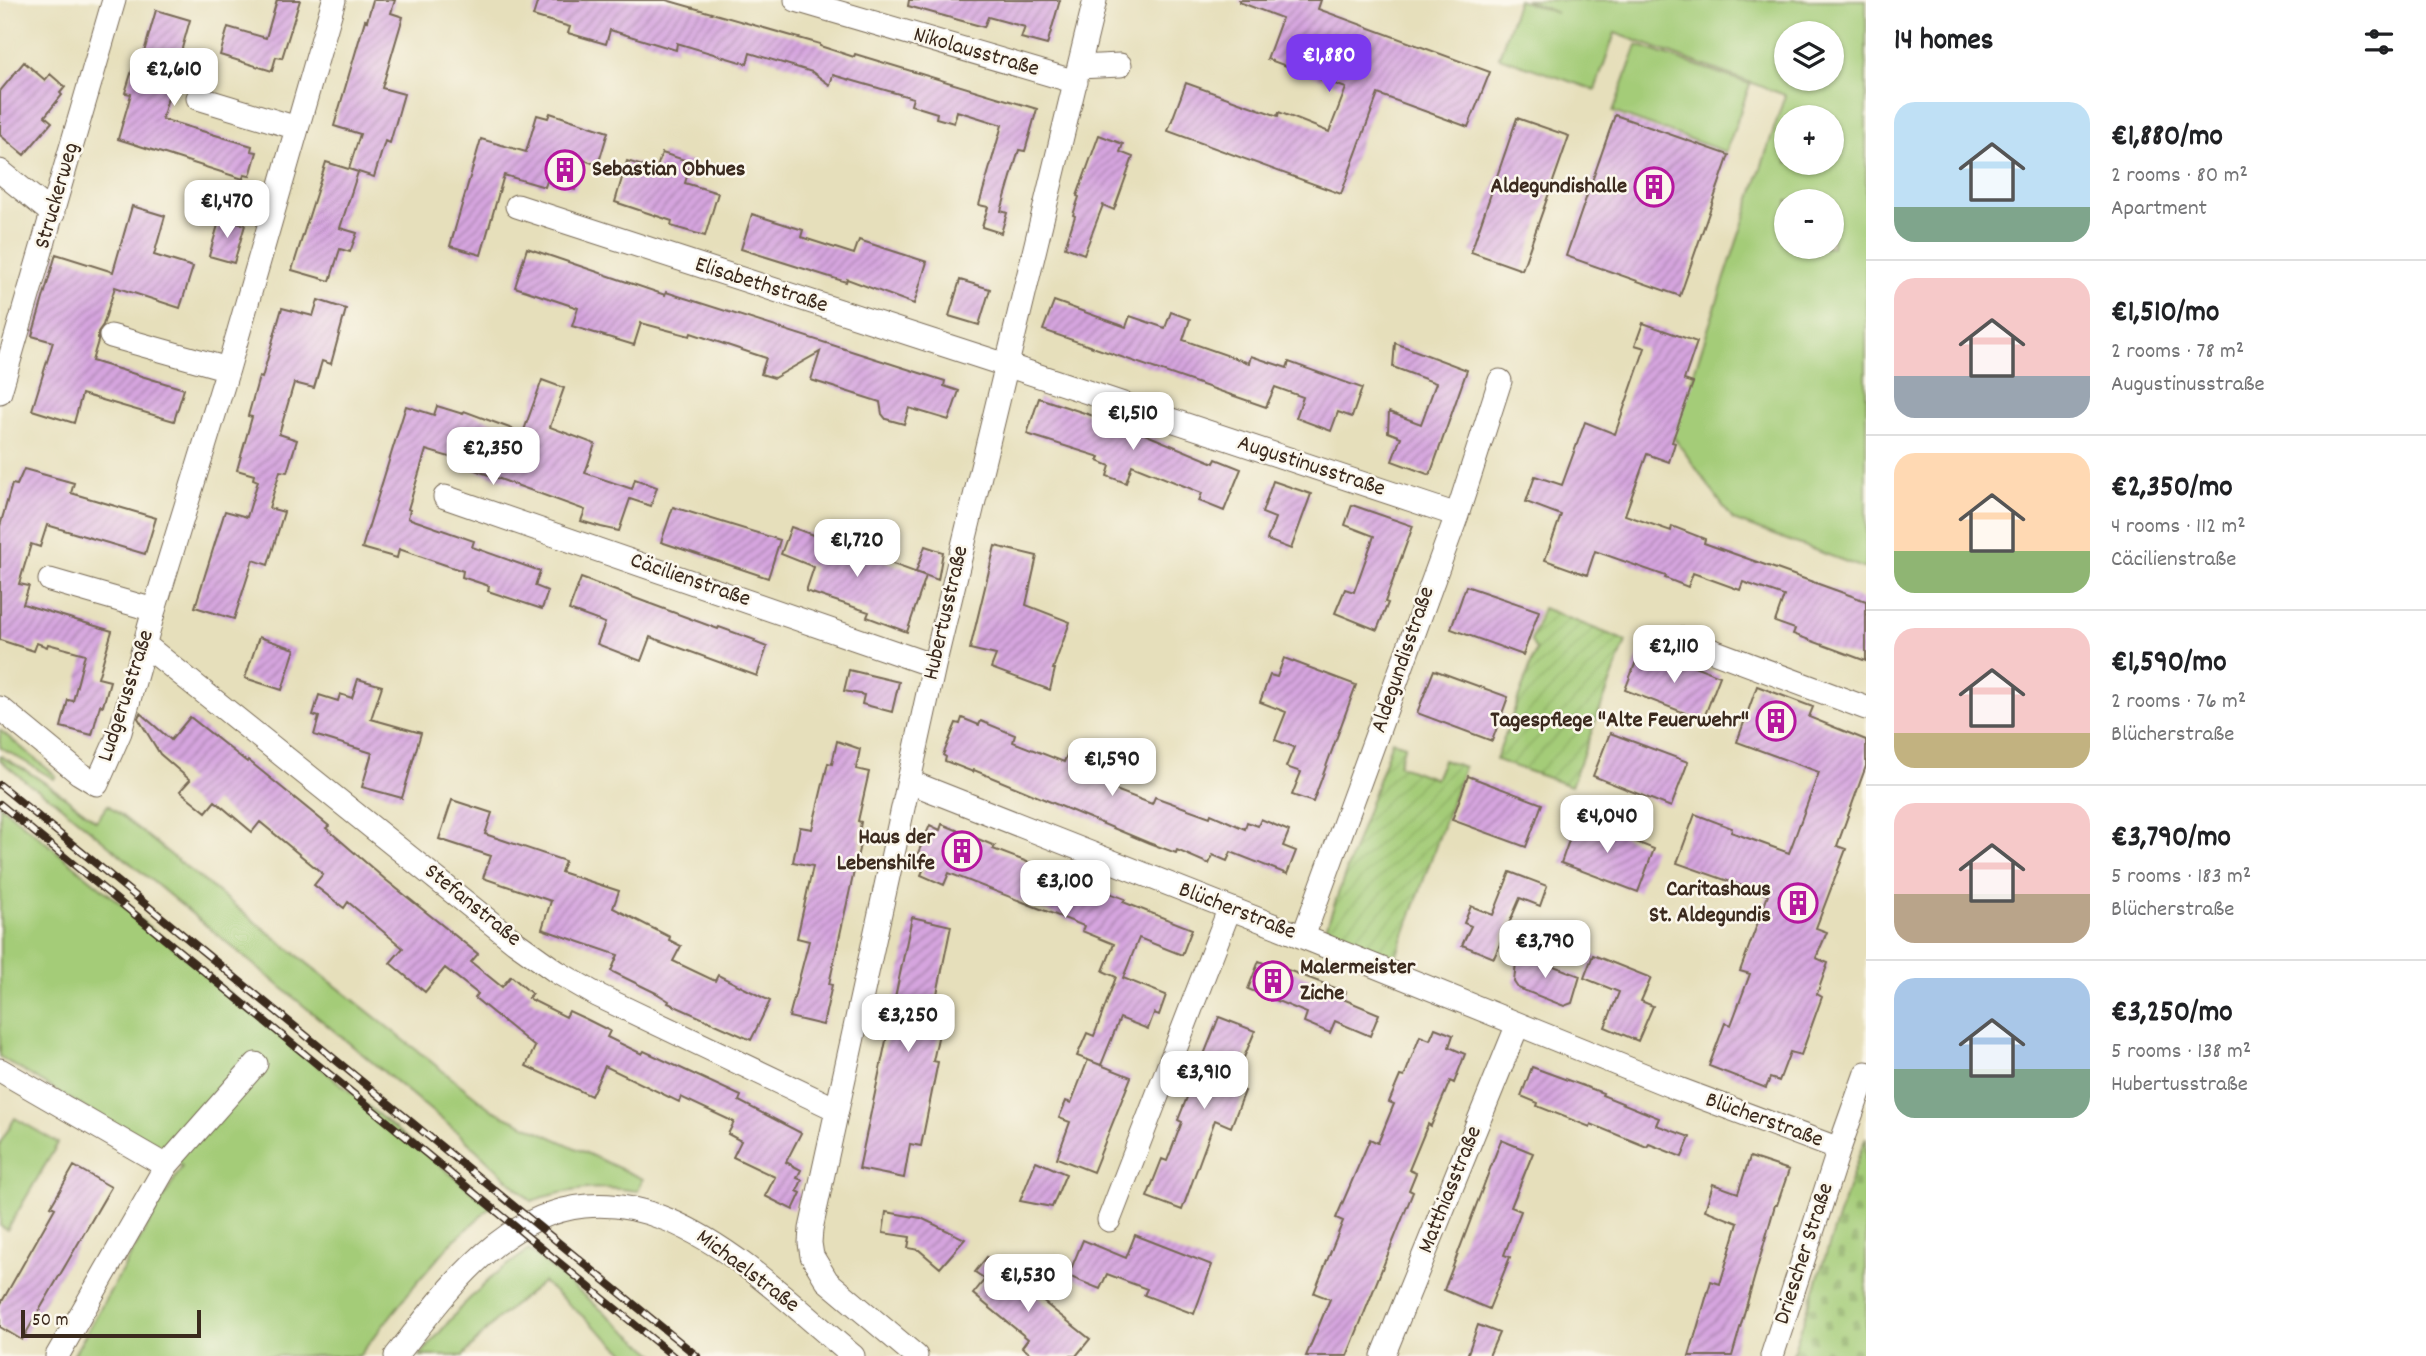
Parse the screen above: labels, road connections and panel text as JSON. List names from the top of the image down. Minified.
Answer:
{"streets":{"street":["Nikolausstraße","Struckerweg","Elisabethstraße","Augustinusstraße","Cäcilienstraße","Hubertusstraße","Aldegundisstraße","Ludgerusstraße","Stefanstraße","Blücherstraße","Matthiasstraße","Driescher Straße","Michaelstraße"]},"crossings":[["Nikolausstraße","Hubertusstraße"],["Elisabethstraße","Augustinusstraße"],["Elisabethstraße","Hubertusstraße"],["Augustinusstraße","Hubertusstraße"],["Augustinusstraße","Aldegundisstraße"],["Cäcilienstraße","Hubertusstraße"],["Hubertusstraße","Stefanstraße"],["Hubertusstraße","Blücherstraße"],["Hubertusstraße","Michaelstraße"],["Aldegundisstraße","Blücherstraße"],["Ludgerusstraße","Stefanstraße"],["Blücherstraße","Matthiasstraße"],["Blücherstraße","Driescher Straße"]],"places":{"building":["Sebastian Obhues","Aldegundishalle","Tagespflege \"Alte Feuerwehr\"","Haus der Lebenshilfe","Caritashaus St. Aldegundis","Malermeister Ziche"]},"scale_bar":"50 m","page":{"heading":"14 homes","map_buttons":["+","−"],"price":["€1,880","€2,610","€1,470","€1,510","€2,350","€1,720","€2,110","€1,590","€4,040","€3,100","€3,790","€3,250","€3,910","€1,530"],"list":[{"name":"€1,880/mo","note":"2 rooms · 80 m² · Apartment"},{"name":"€1,510/mo","note":"2 rooms · 78 m² · Augustinusstraße"},{"name":"€2,350/mo","note":"4 rooms · 112 m² · Cäcilienstraße"},{"name":"€1,590/mo","note":"2 rooms · 76 m² · Blücherstraße"},{"name":"€3,790/mo","note":"5 rooms · 183 m² · Blücherstraße"},{"name":"€3,250/mo","note":"5 rooms · 138 m² · Hubertusstraße"}],"scale":"50 m"}}
